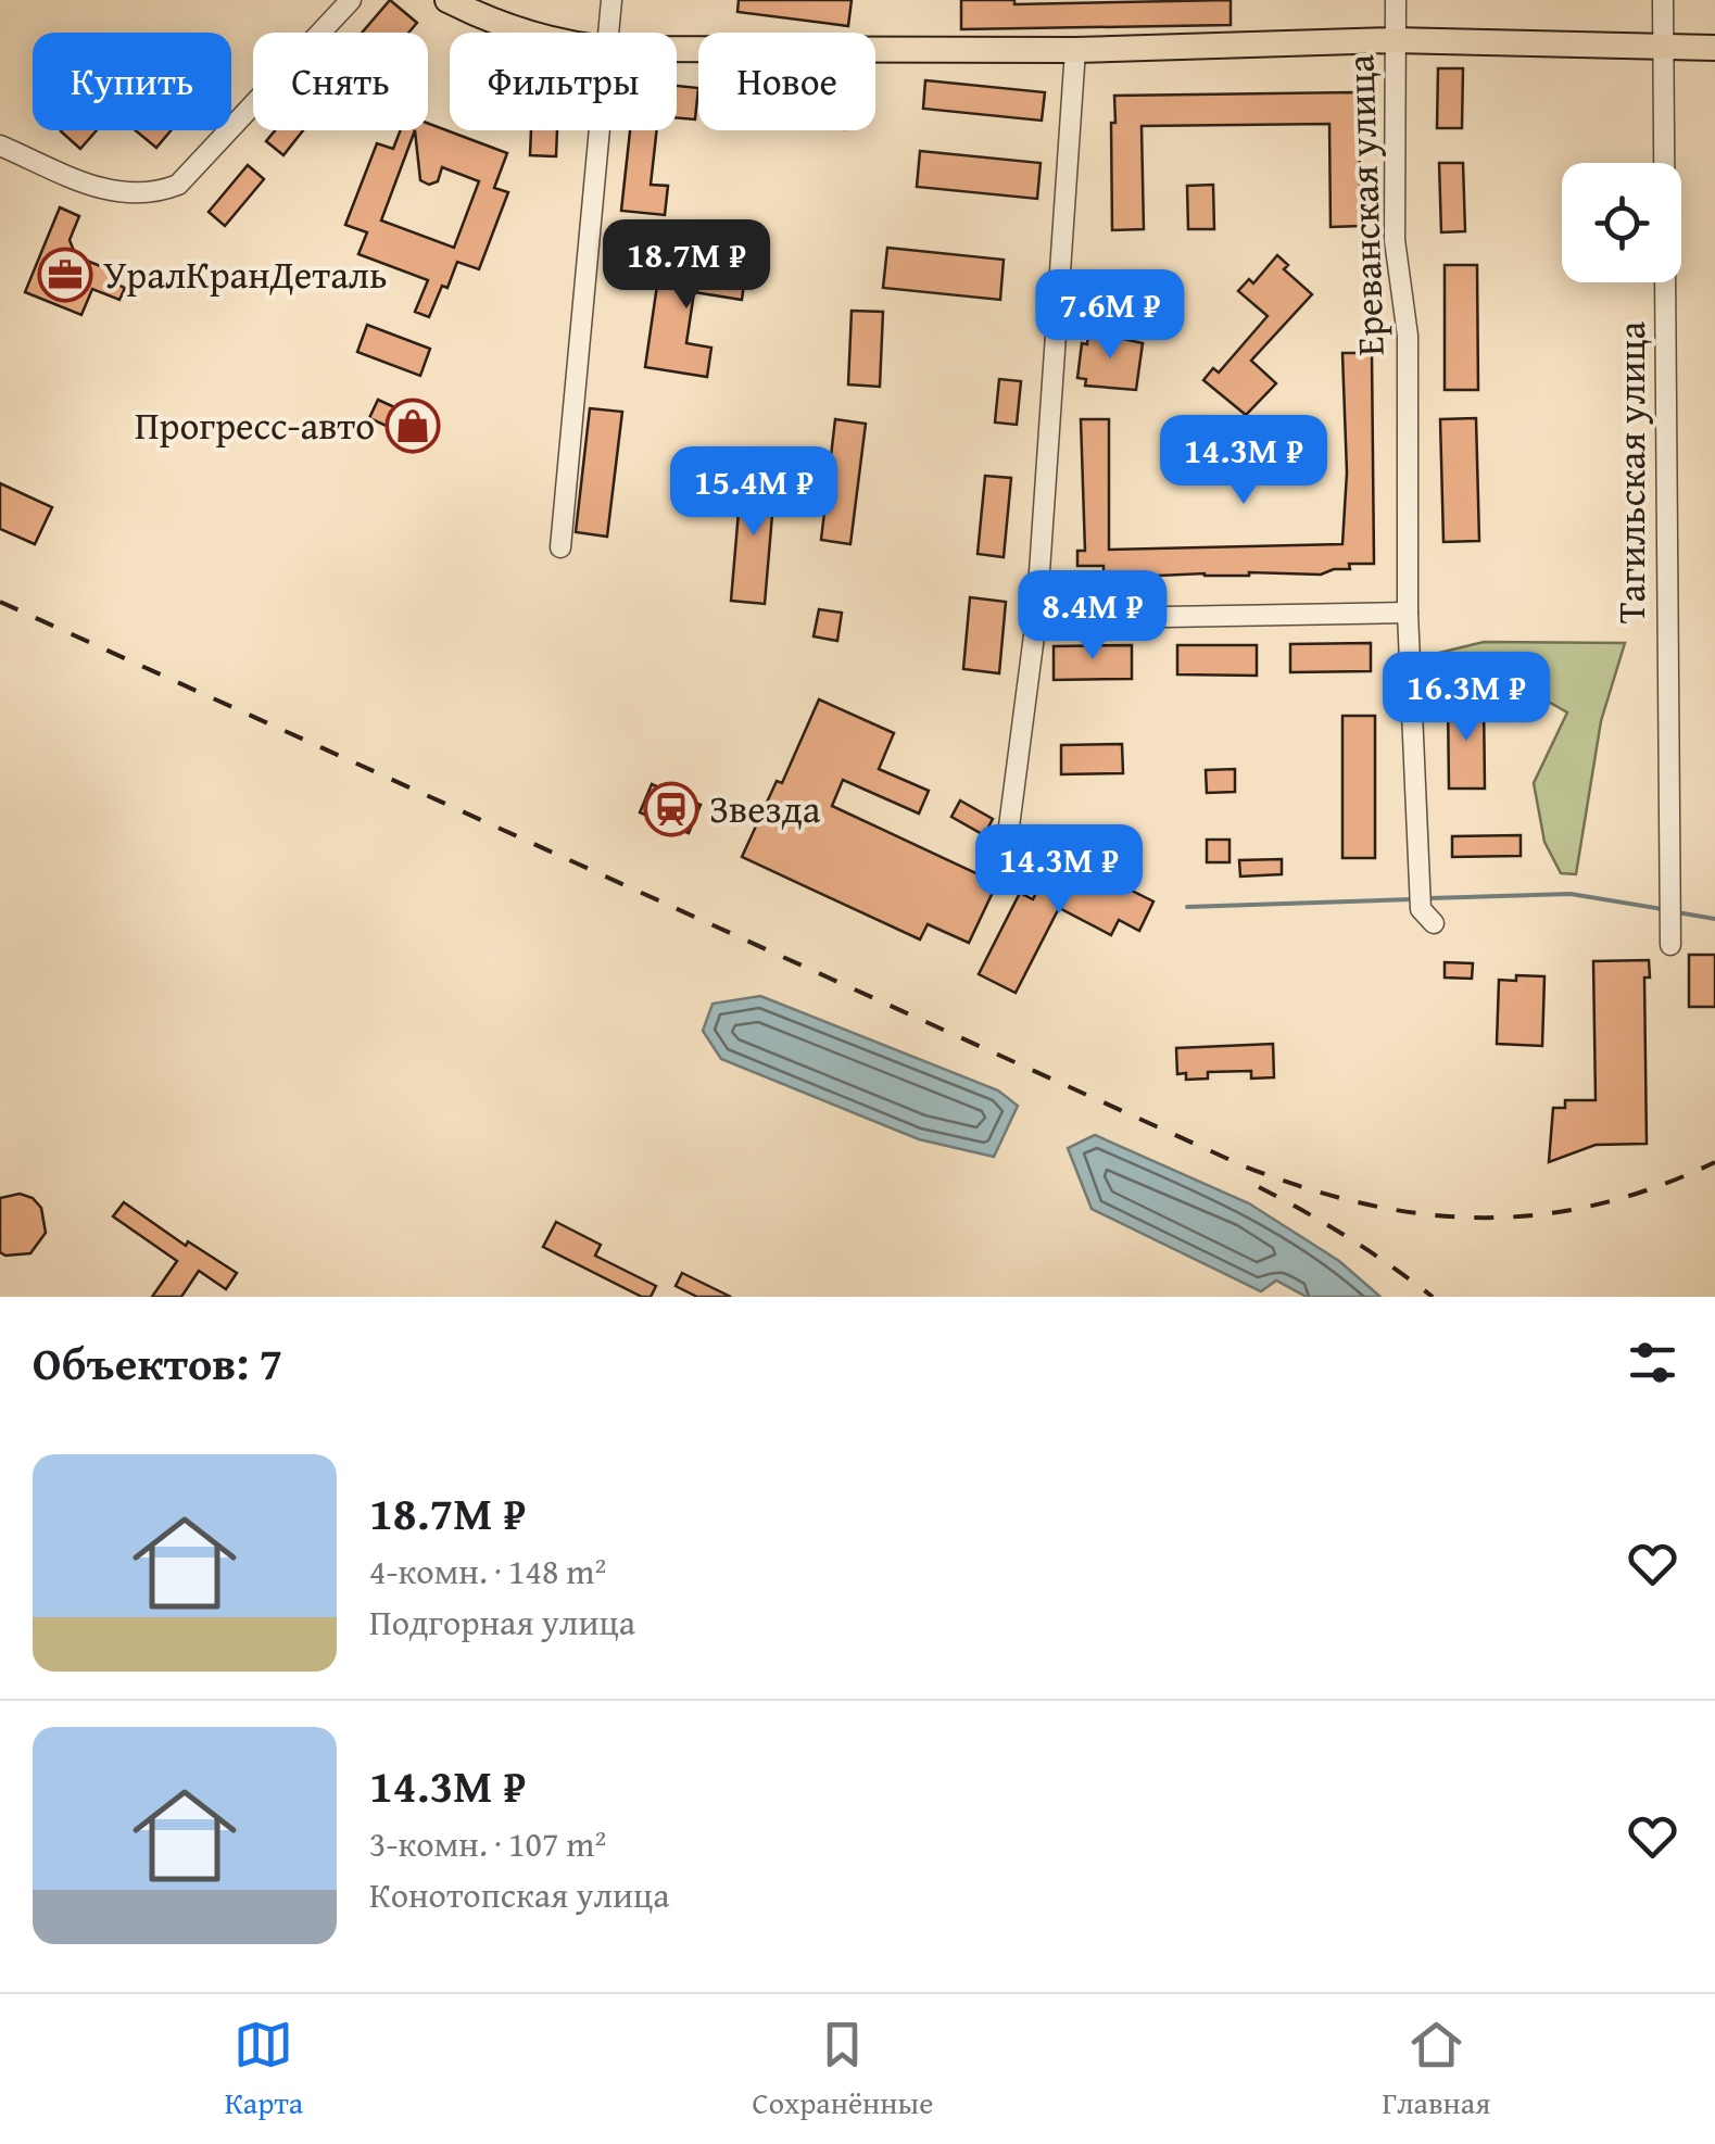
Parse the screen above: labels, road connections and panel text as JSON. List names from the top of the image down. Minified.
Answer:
{"streets":{"street":["Ереванская улица","Тагильская улица"]},"places":{"office":["УралКранДеталь"],"shop":["Прогресс-авто"],"station":["Звезда"]},"page":{"chip":["Купить","Снять","Фильтры","Новое"],"price":["18.7M ₽","7.6M ₽","14.3M ₽","15.4M ₽","8.4M ₽","16.3M ₽","14.3M ₽"],"heading":"Объектов: 7","list":[{"name":"18.7M ₽","note":"4-комн. · 148 m² · Подгорная улица"},{"name":"14.3M ₽","note":"3-комн. · 107 m² · Конотопская улица"}],"tabs":["Карта","Сохранённые","Главная"]}}
